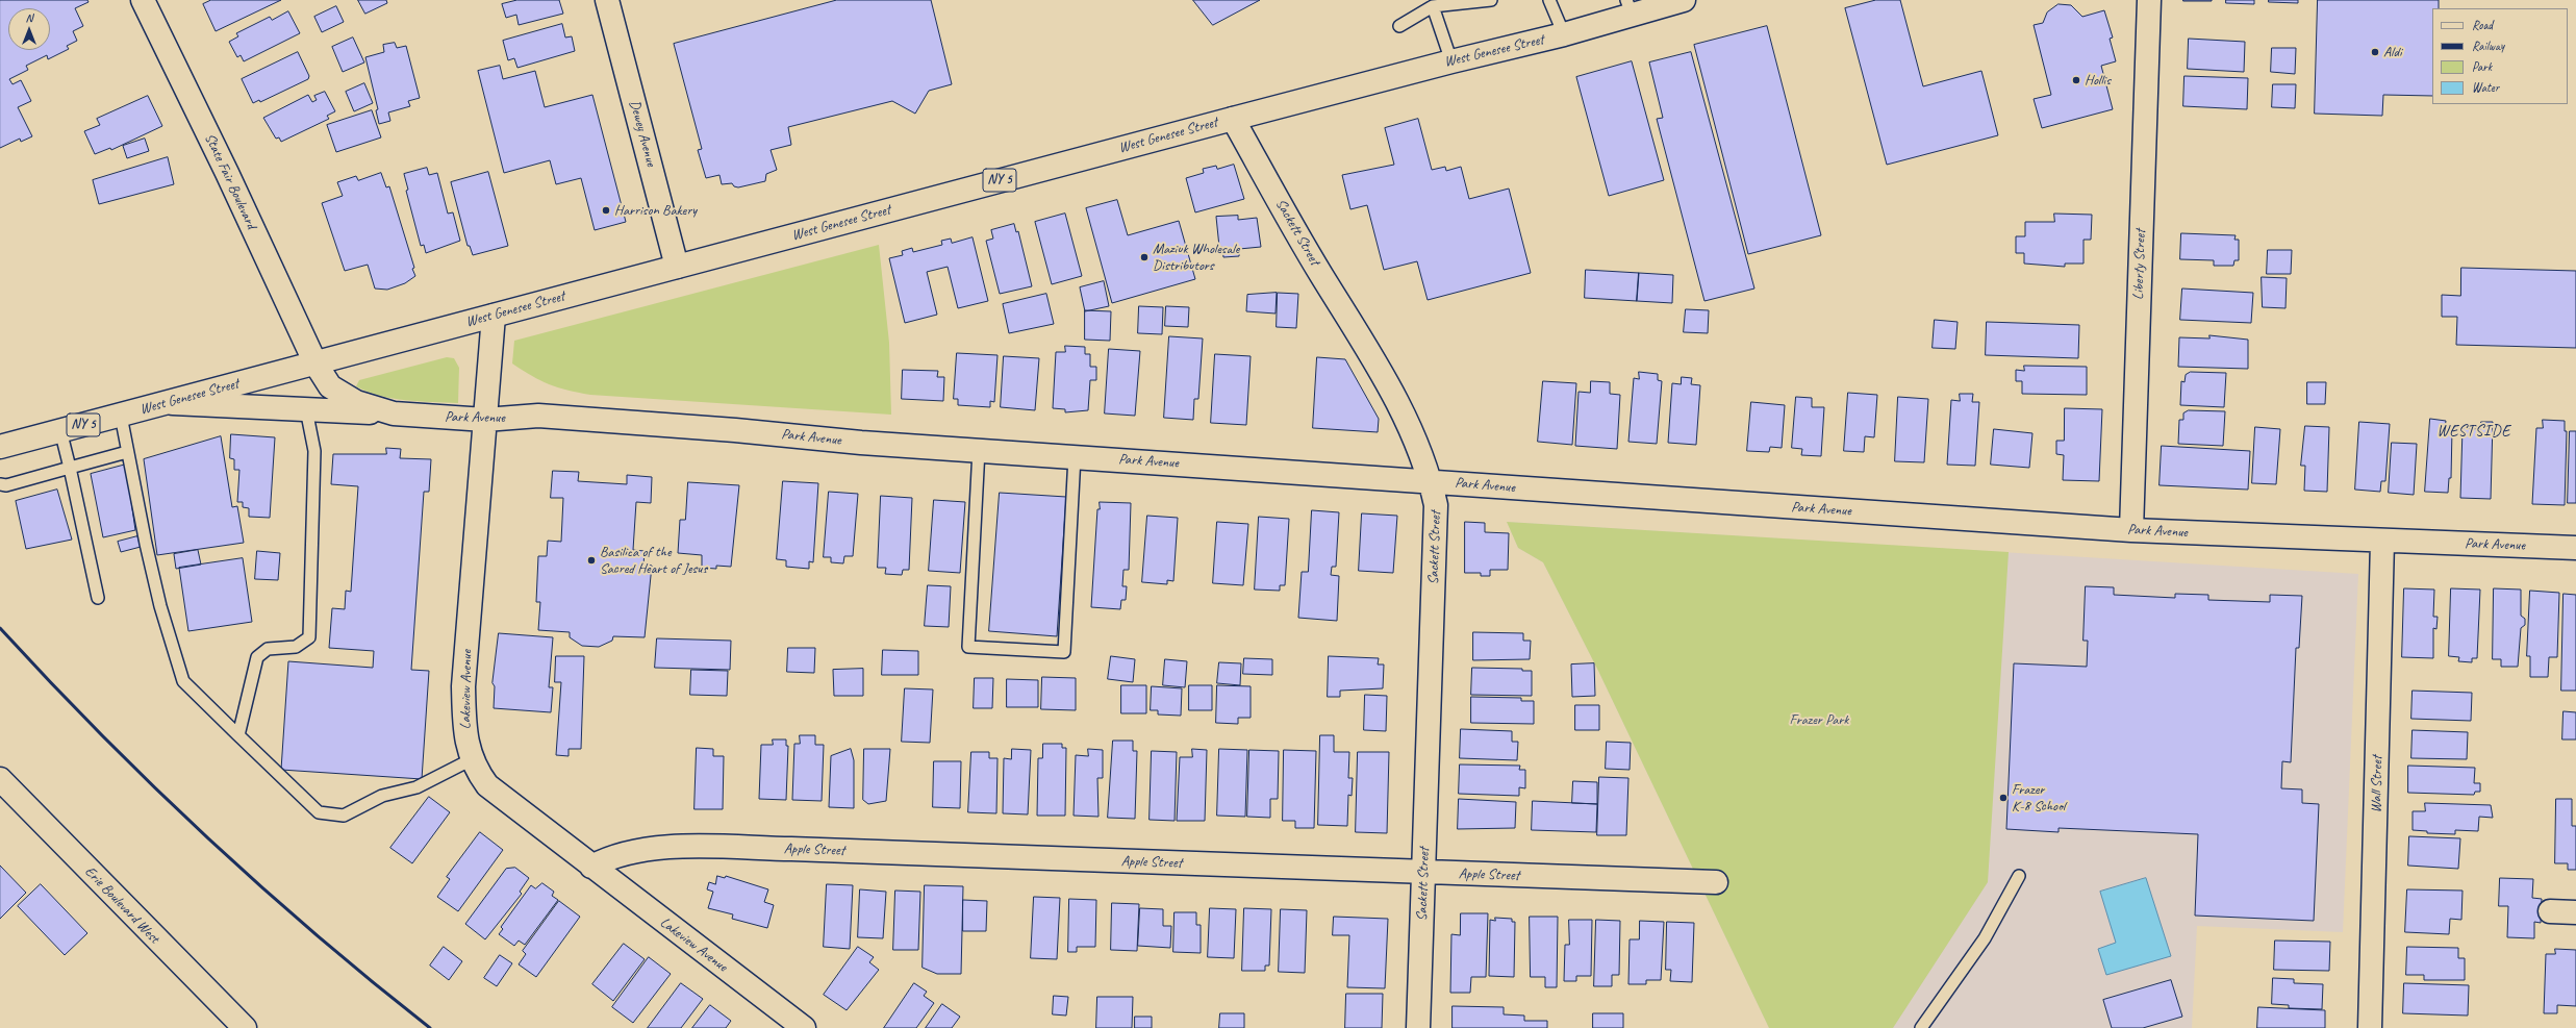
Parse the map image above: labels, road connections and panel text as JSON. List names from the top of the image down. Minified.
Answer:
{"streets":{"street":["West Genesee Street","Dewey Avenue","NY 5","State Fair Boulevard","Sackett Street","Liberty Street","Park Avenue","Lakeview Avenue","Wall Street","Apple Street","Erie Boulevard West"]},"crossings":[["West Genesee Street","Dewey Avenue"],["West Genesee Street","State Fair Boulevard"],["West Genesee Street","Sackett Street"],["West Genesee Street","Park Avenue"],["West Genesee Street","Lakeview Avenue"],["State Fair Boulevard","Park Avenue"],["Sackett Street","Park Avenue"],["Sackett Street","Apple Street"],["Liberty Street","Park Avenue"],["Park Avenue","Lakeview Avenue"],["Park Avenue","Wall Street"],["Lakeview Avenue","Apple Street"]],"districts":["WESTSIDE"],"parks":["Frazer Park"],"places":["Aldi","Hollis","Harrison Bakery","Maziuk Wholesale Distributors","Basilica of the Sacred Heart of Jesus","Frazer K-8 School"],"legend":["Road","Railway","Park","Water"],"north":"top"}
